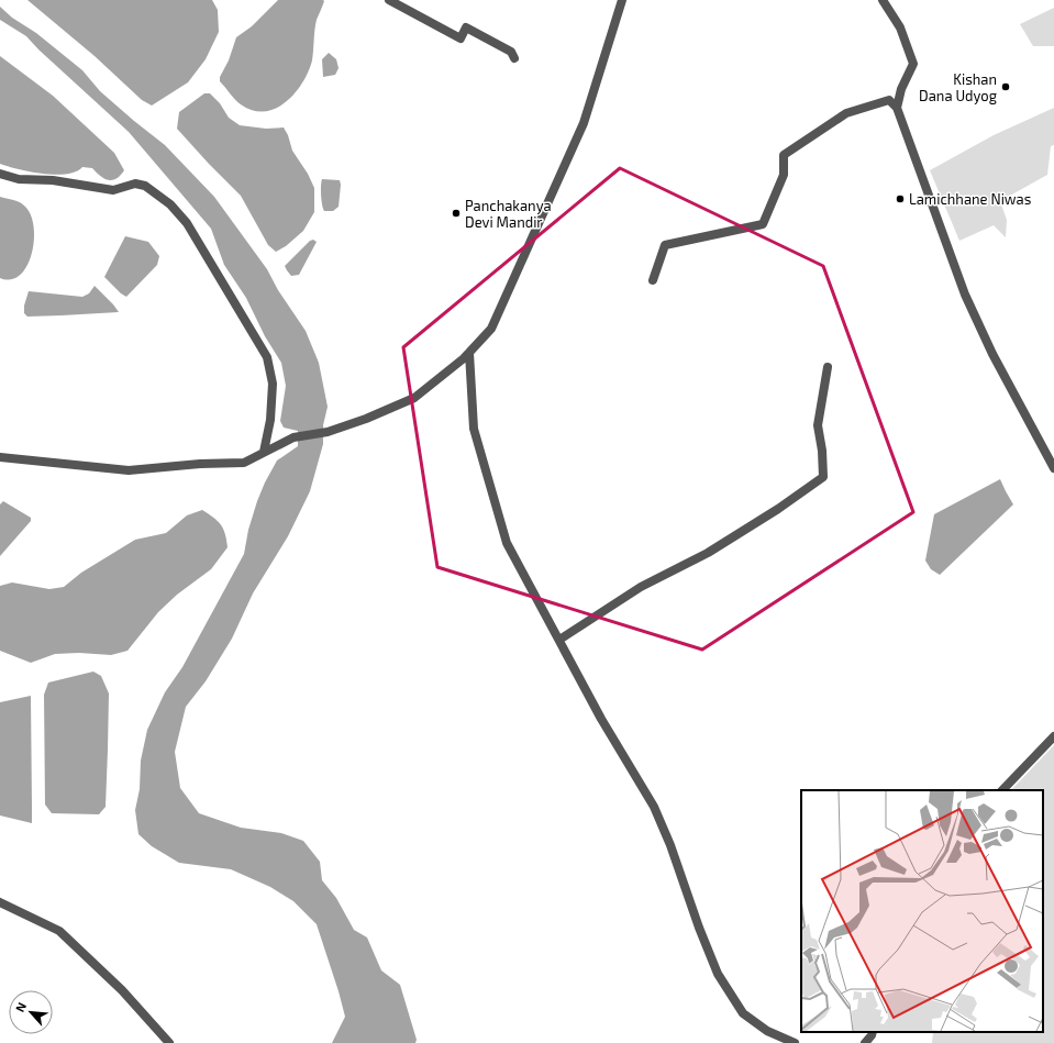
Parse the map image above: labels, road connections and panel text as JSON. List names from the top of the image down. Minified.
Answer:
{"places":["Kishan Dana Udyog","Lamichhane Niwas","Panchakanya Devi Mandir"],"north":"top left"}
